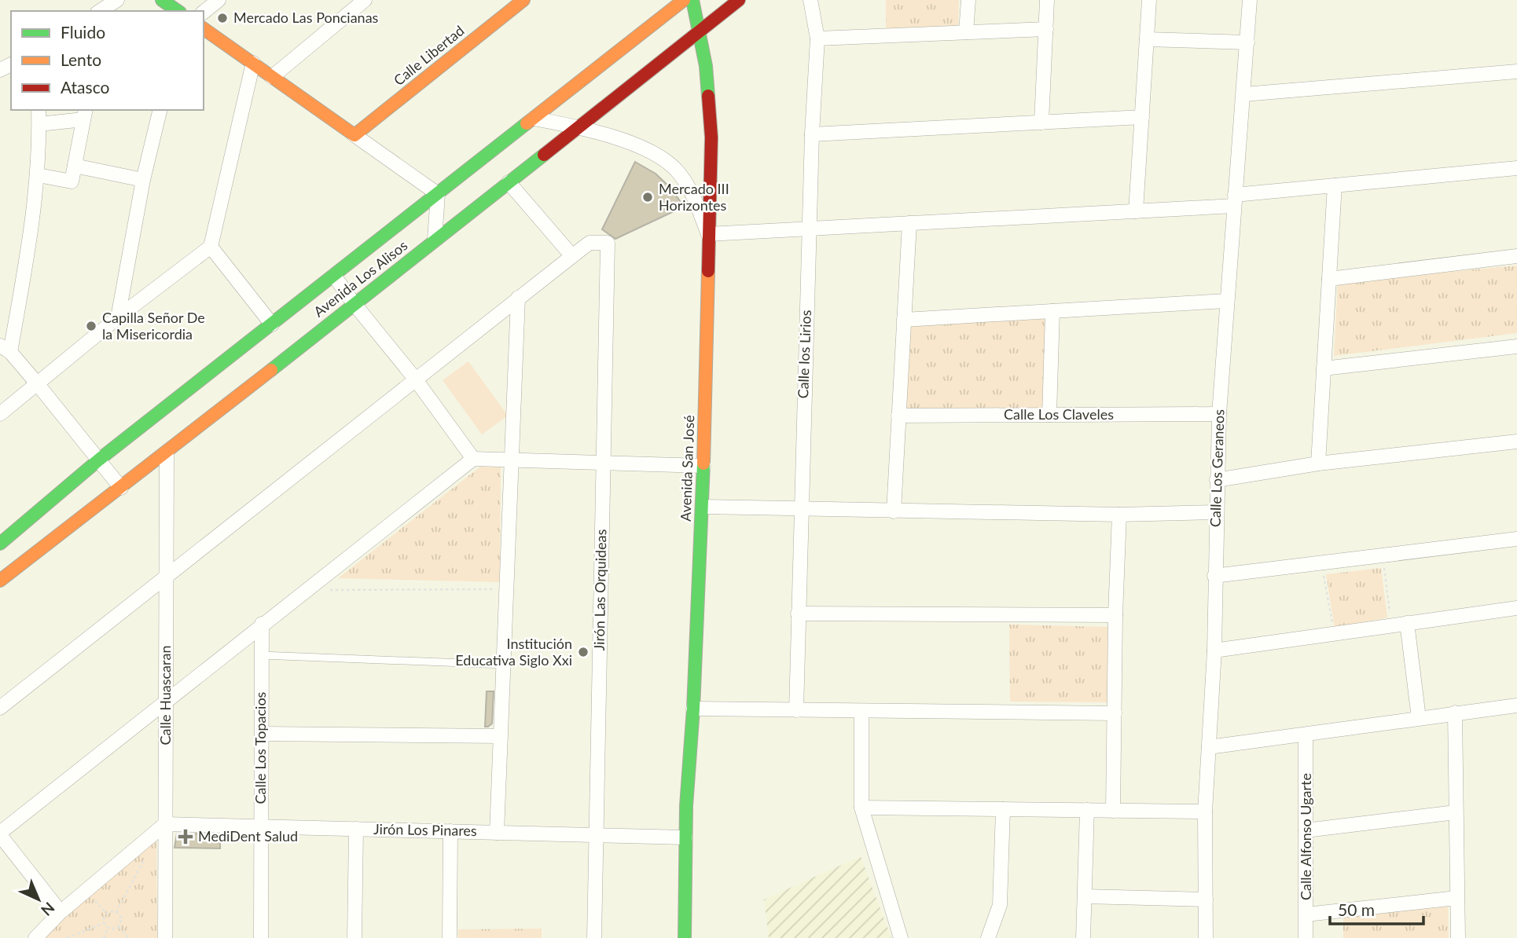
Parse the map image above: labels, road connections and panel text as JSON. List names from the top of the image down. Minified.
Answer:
{"streets":{"street":["Calle Libertad","Avenida Los Alisos","Calle los Lirios","Calle Los Claveles","Avenida San José","Calle Los Geraneos","Jirón Las Orquideas","Calle Huascaran","Calle Los Topacios","Jirón Los Pinares","Calle Alfonso Ugarte"]},"crossings":[["Avenida Los Alisos","Avenida San José"],["Avenida Los Alisos","Calle Huascaran"],["Calle Los Claveles","Calle Los Geraneos"],["Avenida San José","Jirón Los Pinares"],["Jirón Las Orquideas","Jirón Los Pinares"],["Calle Huascaran","Jirón Los Pinares"],["Calle Los Topacios","Jirón Los Pinares"]],"places":{"other":["Mercado Las Poncianas","Mercado III Horizontes","Capilla Señor De la Misericordia","Institución Educativa Siglo Xxi"],"health":["MediDent Salud"]},"legend":["Fluido","Lento","Atasco"],"scale_bar":"50 m","north":"bottom right"}
